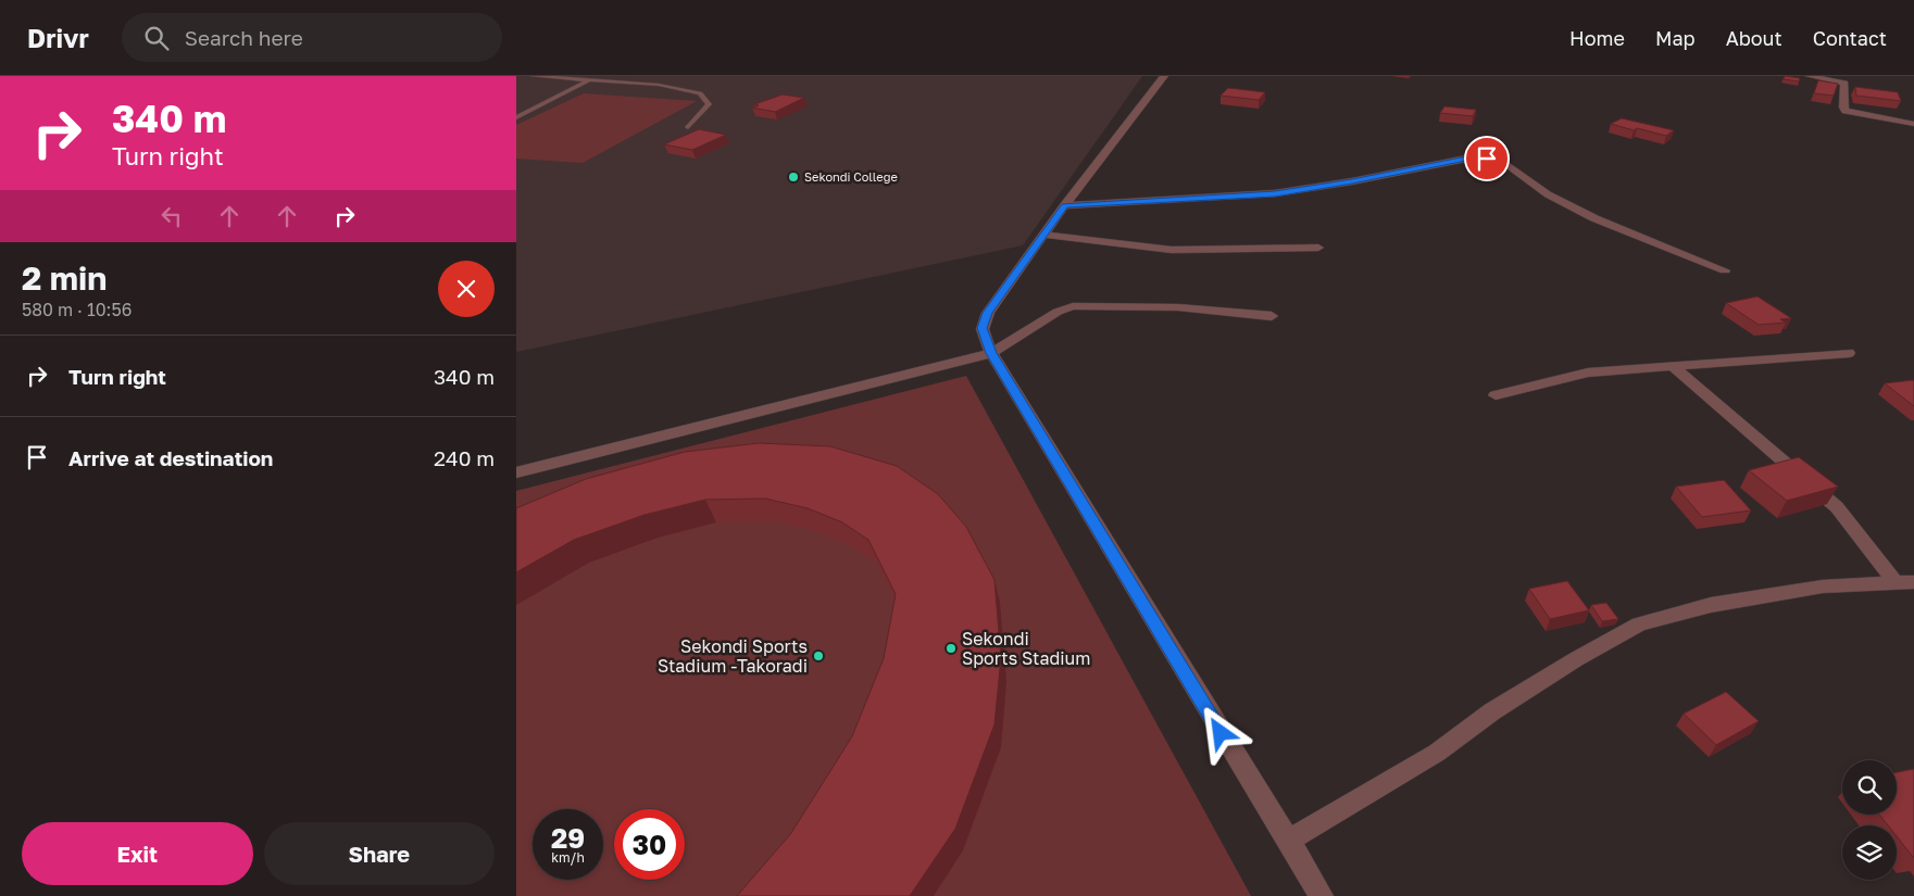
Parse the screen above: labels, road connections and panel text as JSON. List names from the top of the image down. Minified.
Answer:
{"places":["Sekondi College","Sekondi Sports Stadium","Sekondi Sports Stadium -Takoradi"],"page":{"header":"Drivr","search":"Search here","nav":["Home","Map","About","Contact"],"turn":["340 m","Turn right"],"heading":["2 min","580 m · 10:56"],"list":[{"name":"Turn right","value":"340 m"},{"name":"Arrive at destination","value":"240 m"}],"speed":"29 km/h","limit":"30","buttons":["Exit","Share"]}}
